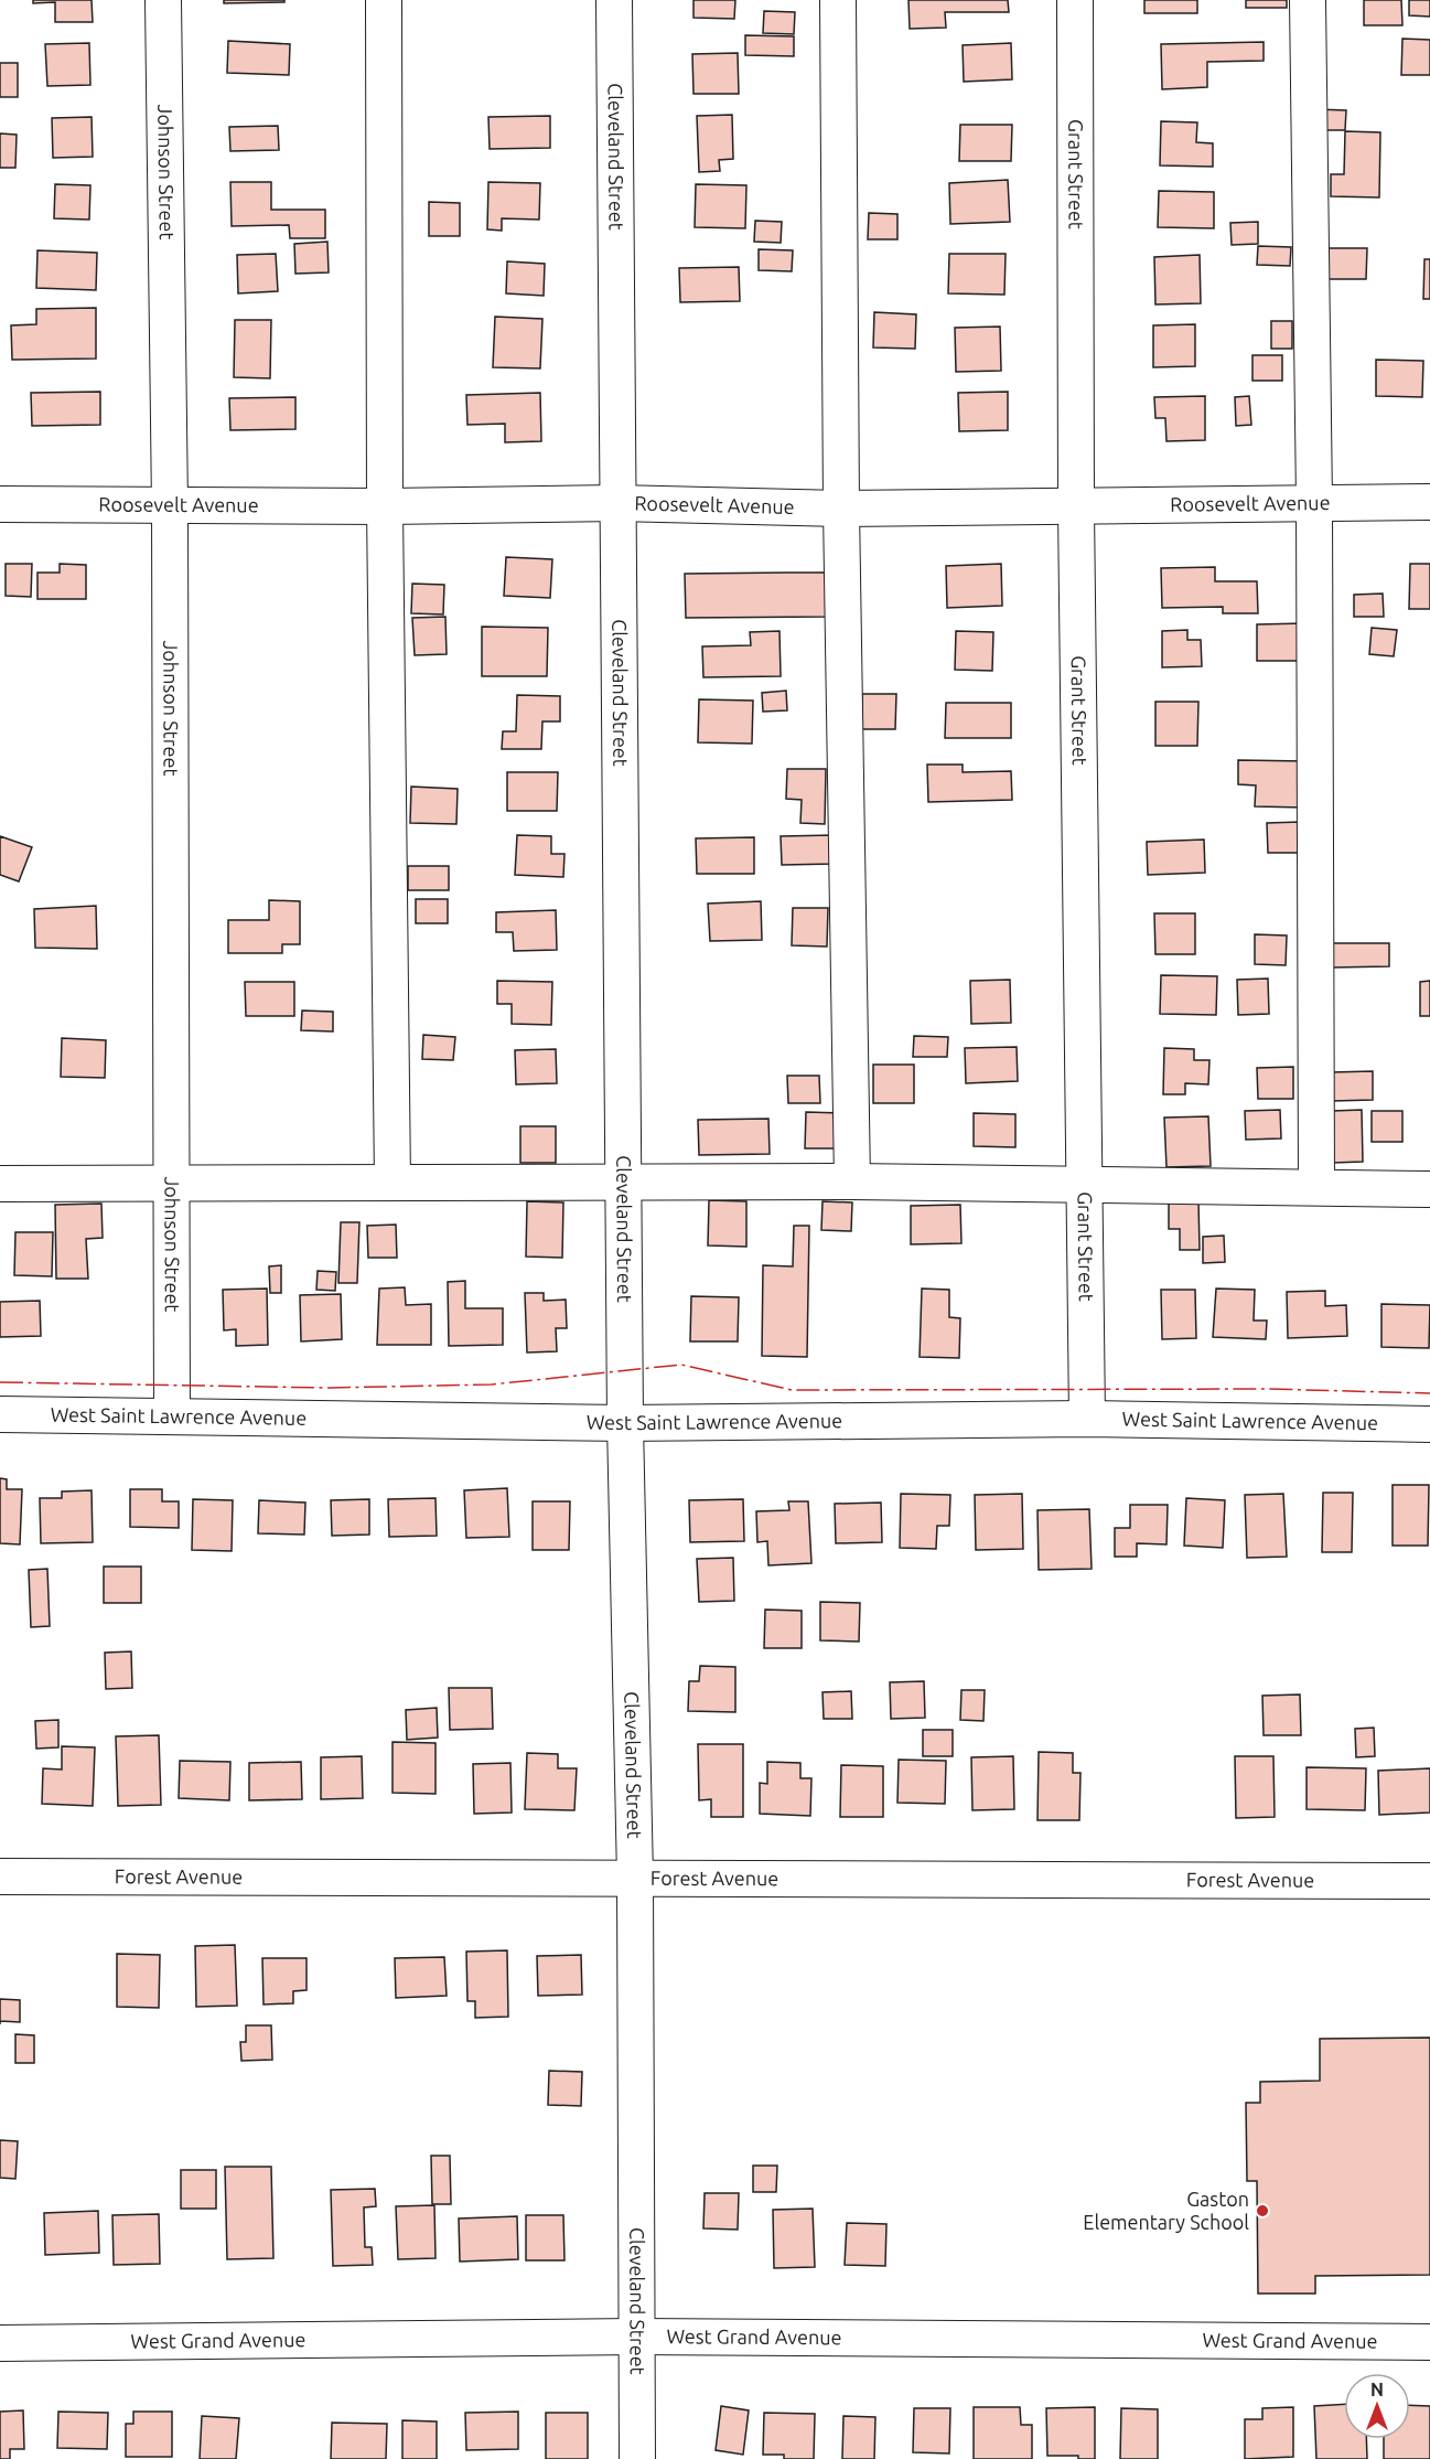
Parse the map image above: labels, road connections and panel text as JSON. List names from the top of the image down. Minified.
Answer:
{"streets":{"street":["Cleveland Street","Johnson Street","Grant Street","Roosevelt Avenue","West Saint Lawrence Avenue","Forest Avenue","West Grand Avenue"]},"crossings":[["Cleveland Street","Roosevelt Avenue"],["Cleveland Street","West Saint Lawrence Avenue"],["Cleveland Street","Forest Avenue"],["Cleveland Street","West Grand Avenue"],["Johnson Street","Roosevelt Avenue"],["Johnson Street","West Saint Lawrence Avenue"],["Grant Street","Roosevelt Avenue"],["Grant Street","West Saint Lawrence Avenue"]],"places":["Gaston Elementary School"],"north":"top"}
